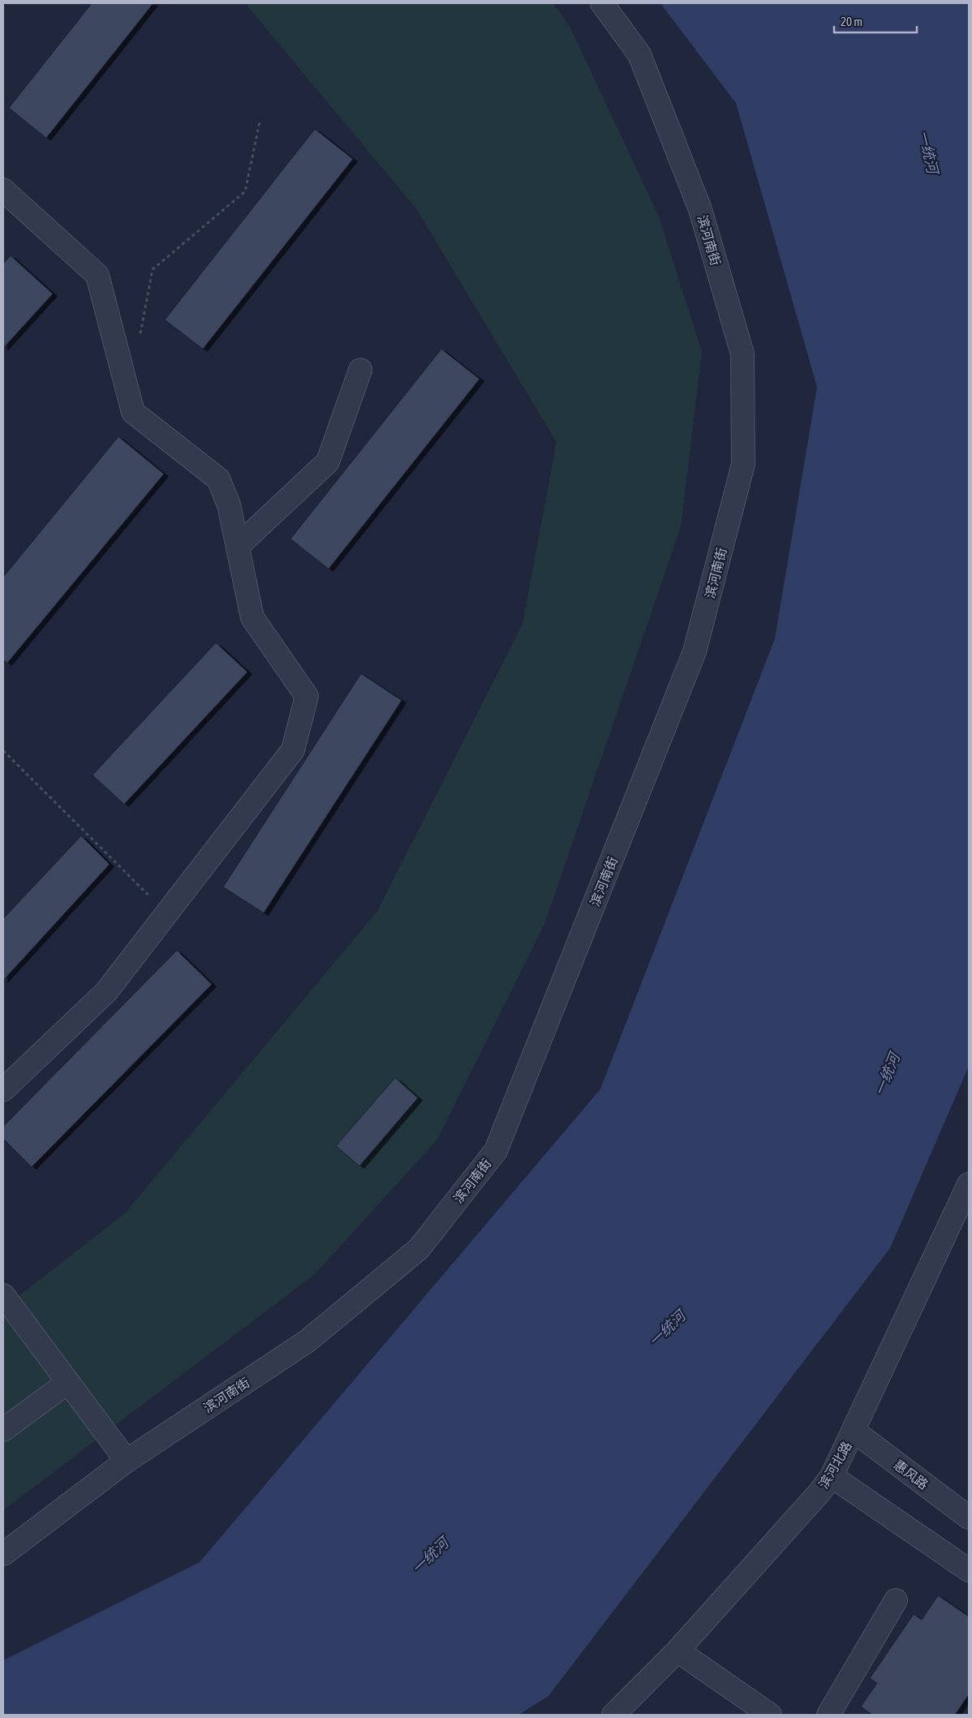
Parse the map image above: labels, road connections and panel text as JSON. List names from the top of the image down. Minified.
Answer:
{"streets":{"street":["滨河南街","滨河北路","惠风路"]},"crossings":[["滨河北路","惠风路"]],"water":["一统河"],"scale_bar":"20 m"}
